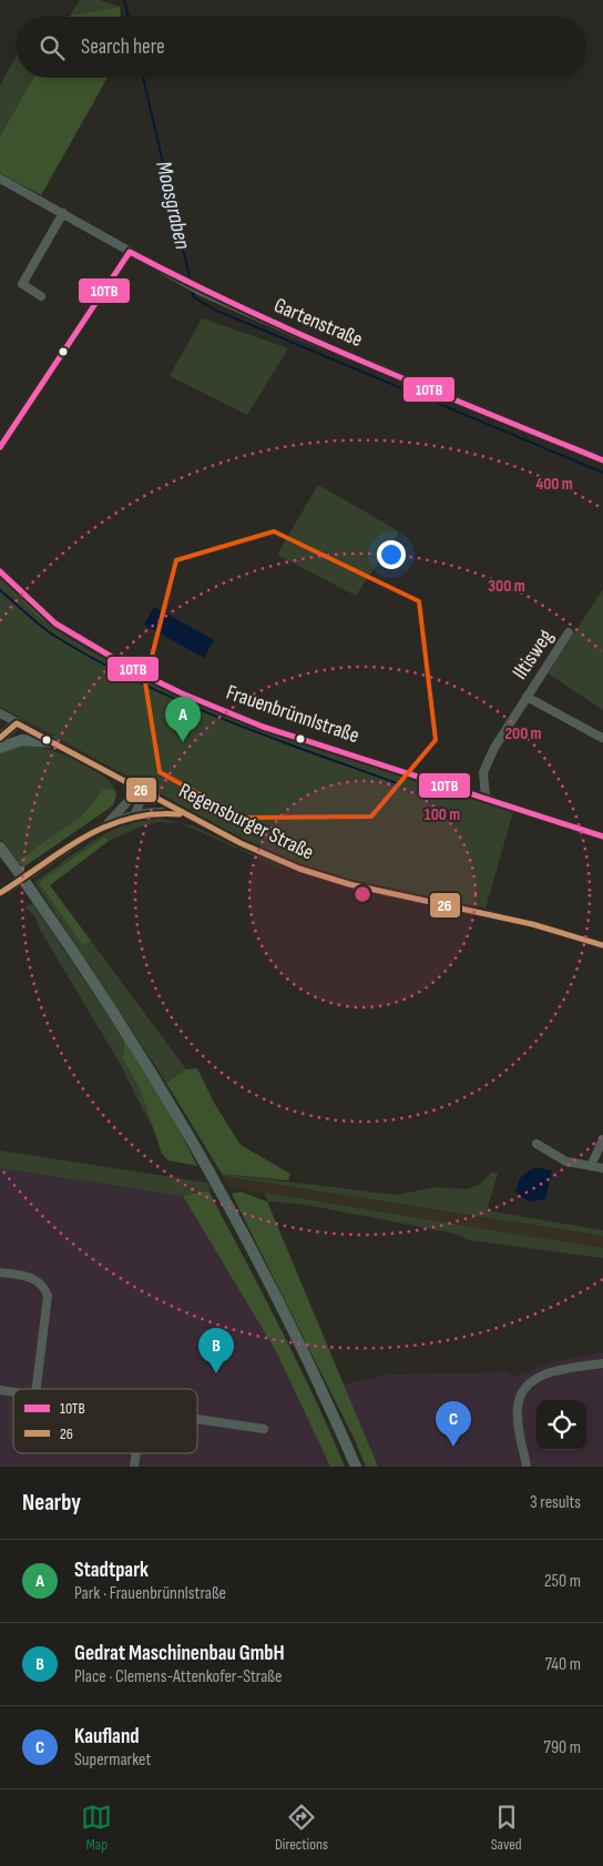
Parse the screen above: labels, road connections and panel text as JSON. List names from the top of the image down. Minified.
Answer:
{"streets":{"street":["Gartenstraße","Iltisweg","Frauenbrünnlstraße","Regensburger Straße"]},"crossings":[["Iltisweg","Frauenbrünnlstraße"]],"water":["Moosgraben"],"lines":["transit line 10TB","transit line 26"],"legend":["10TB","26"],"page":{"search":"Search here","pins":["A","B","C"],"heading":["Nearby","3 results"],"list":[{"mark":"A","name":"Stadtpark","note":"Park · Frauenbrünnlstraße","value":"250 m"},{"mark":"B","name":"Gedrat Maschinenbau GmbH","note":"Place · Clemens-Attenkofer-Straße","value":"740 m"},{"mark":"C","name":"Kaufland","note":"Supermarket","value":"790 m"}],"nav":["Map","Directions","Saved"]},"rings":["400 m","300 m","200 m","100 m"]}
